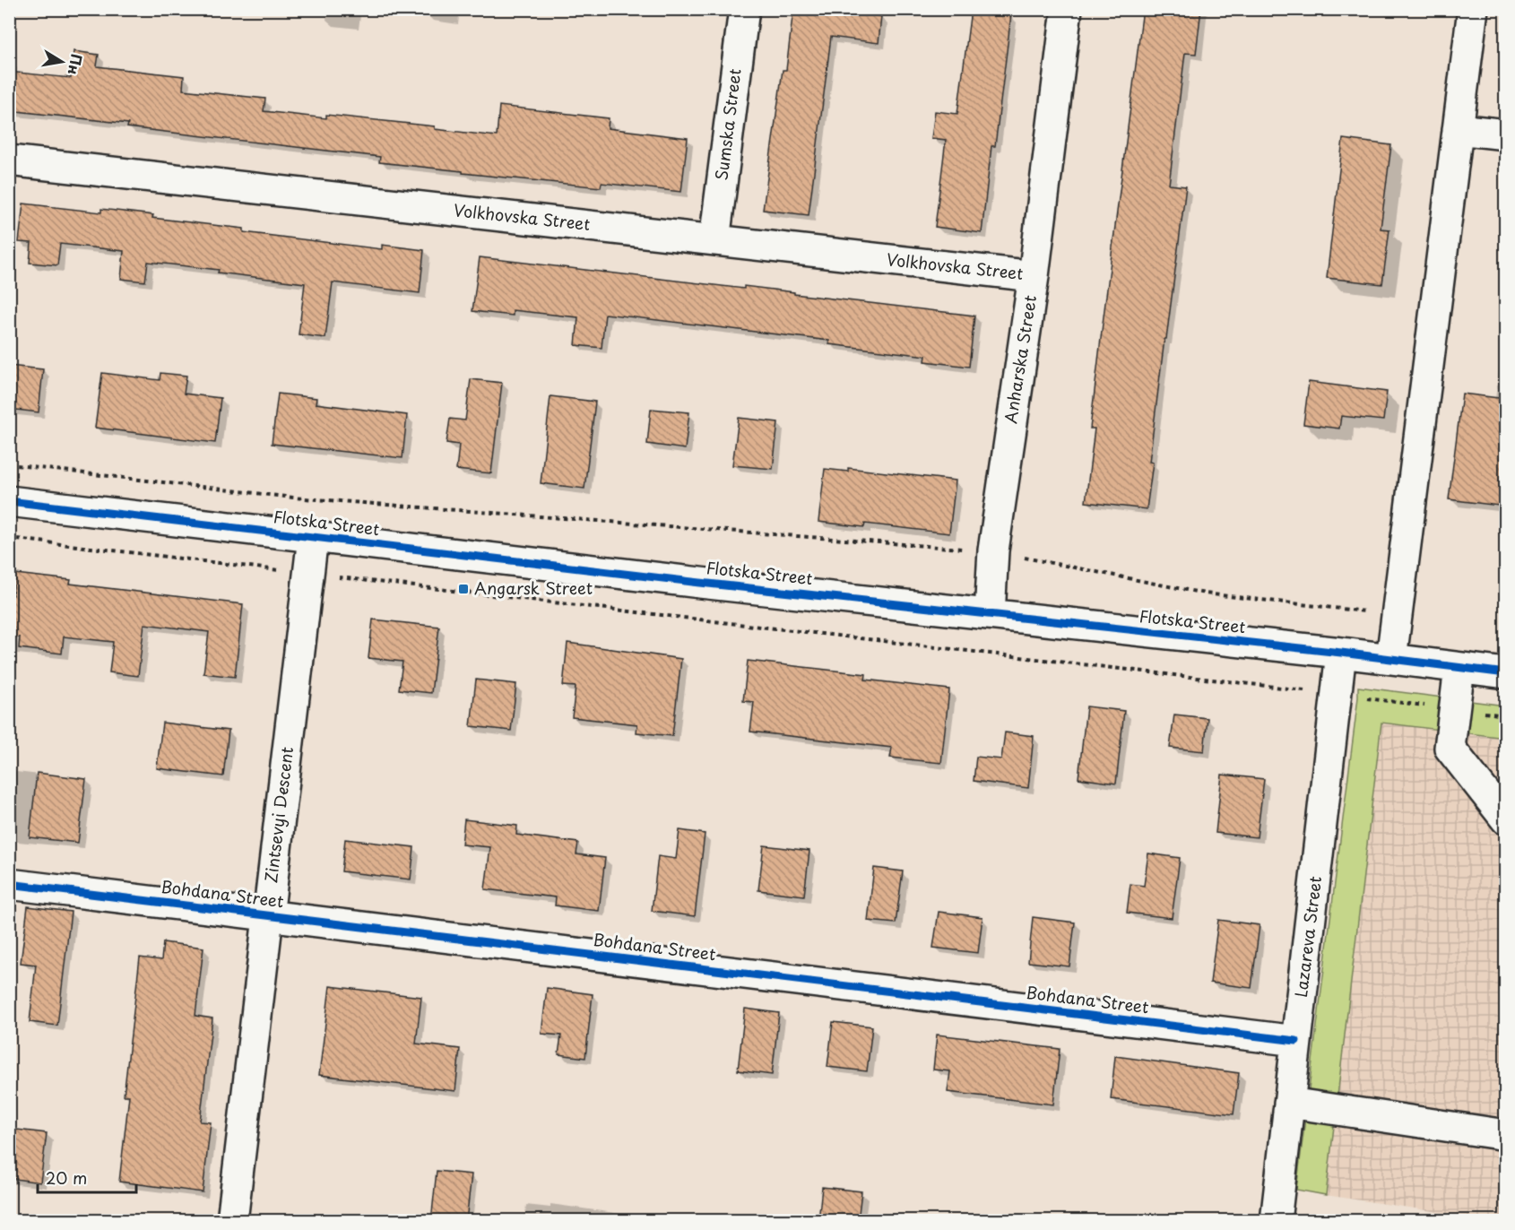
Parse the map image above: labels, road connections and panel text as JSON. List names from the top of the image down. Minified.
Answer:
{"streets":{"street":["Sumska Street","Volkhovska Street","Anharska Street","Flotska Street","Zintsevyi Descent","Bohdana Street","Lazareva Street"]},"crossings":[["Sumska Street","Volkhovska Street"],["Volkhovska Street","Anharska Street"],["Anharska Street","Flotska Street"],["Flotska Street","Zintsevyi Descent"],["Flotska Street","Lazareva Street"],["Zintsevyi Descent","Bohdana Street"],["Bohdana Street","Lazareva Street"]],"places":{"transit":["Angarsk Street"]},"scale_bar":"20 m","north":"right"}
